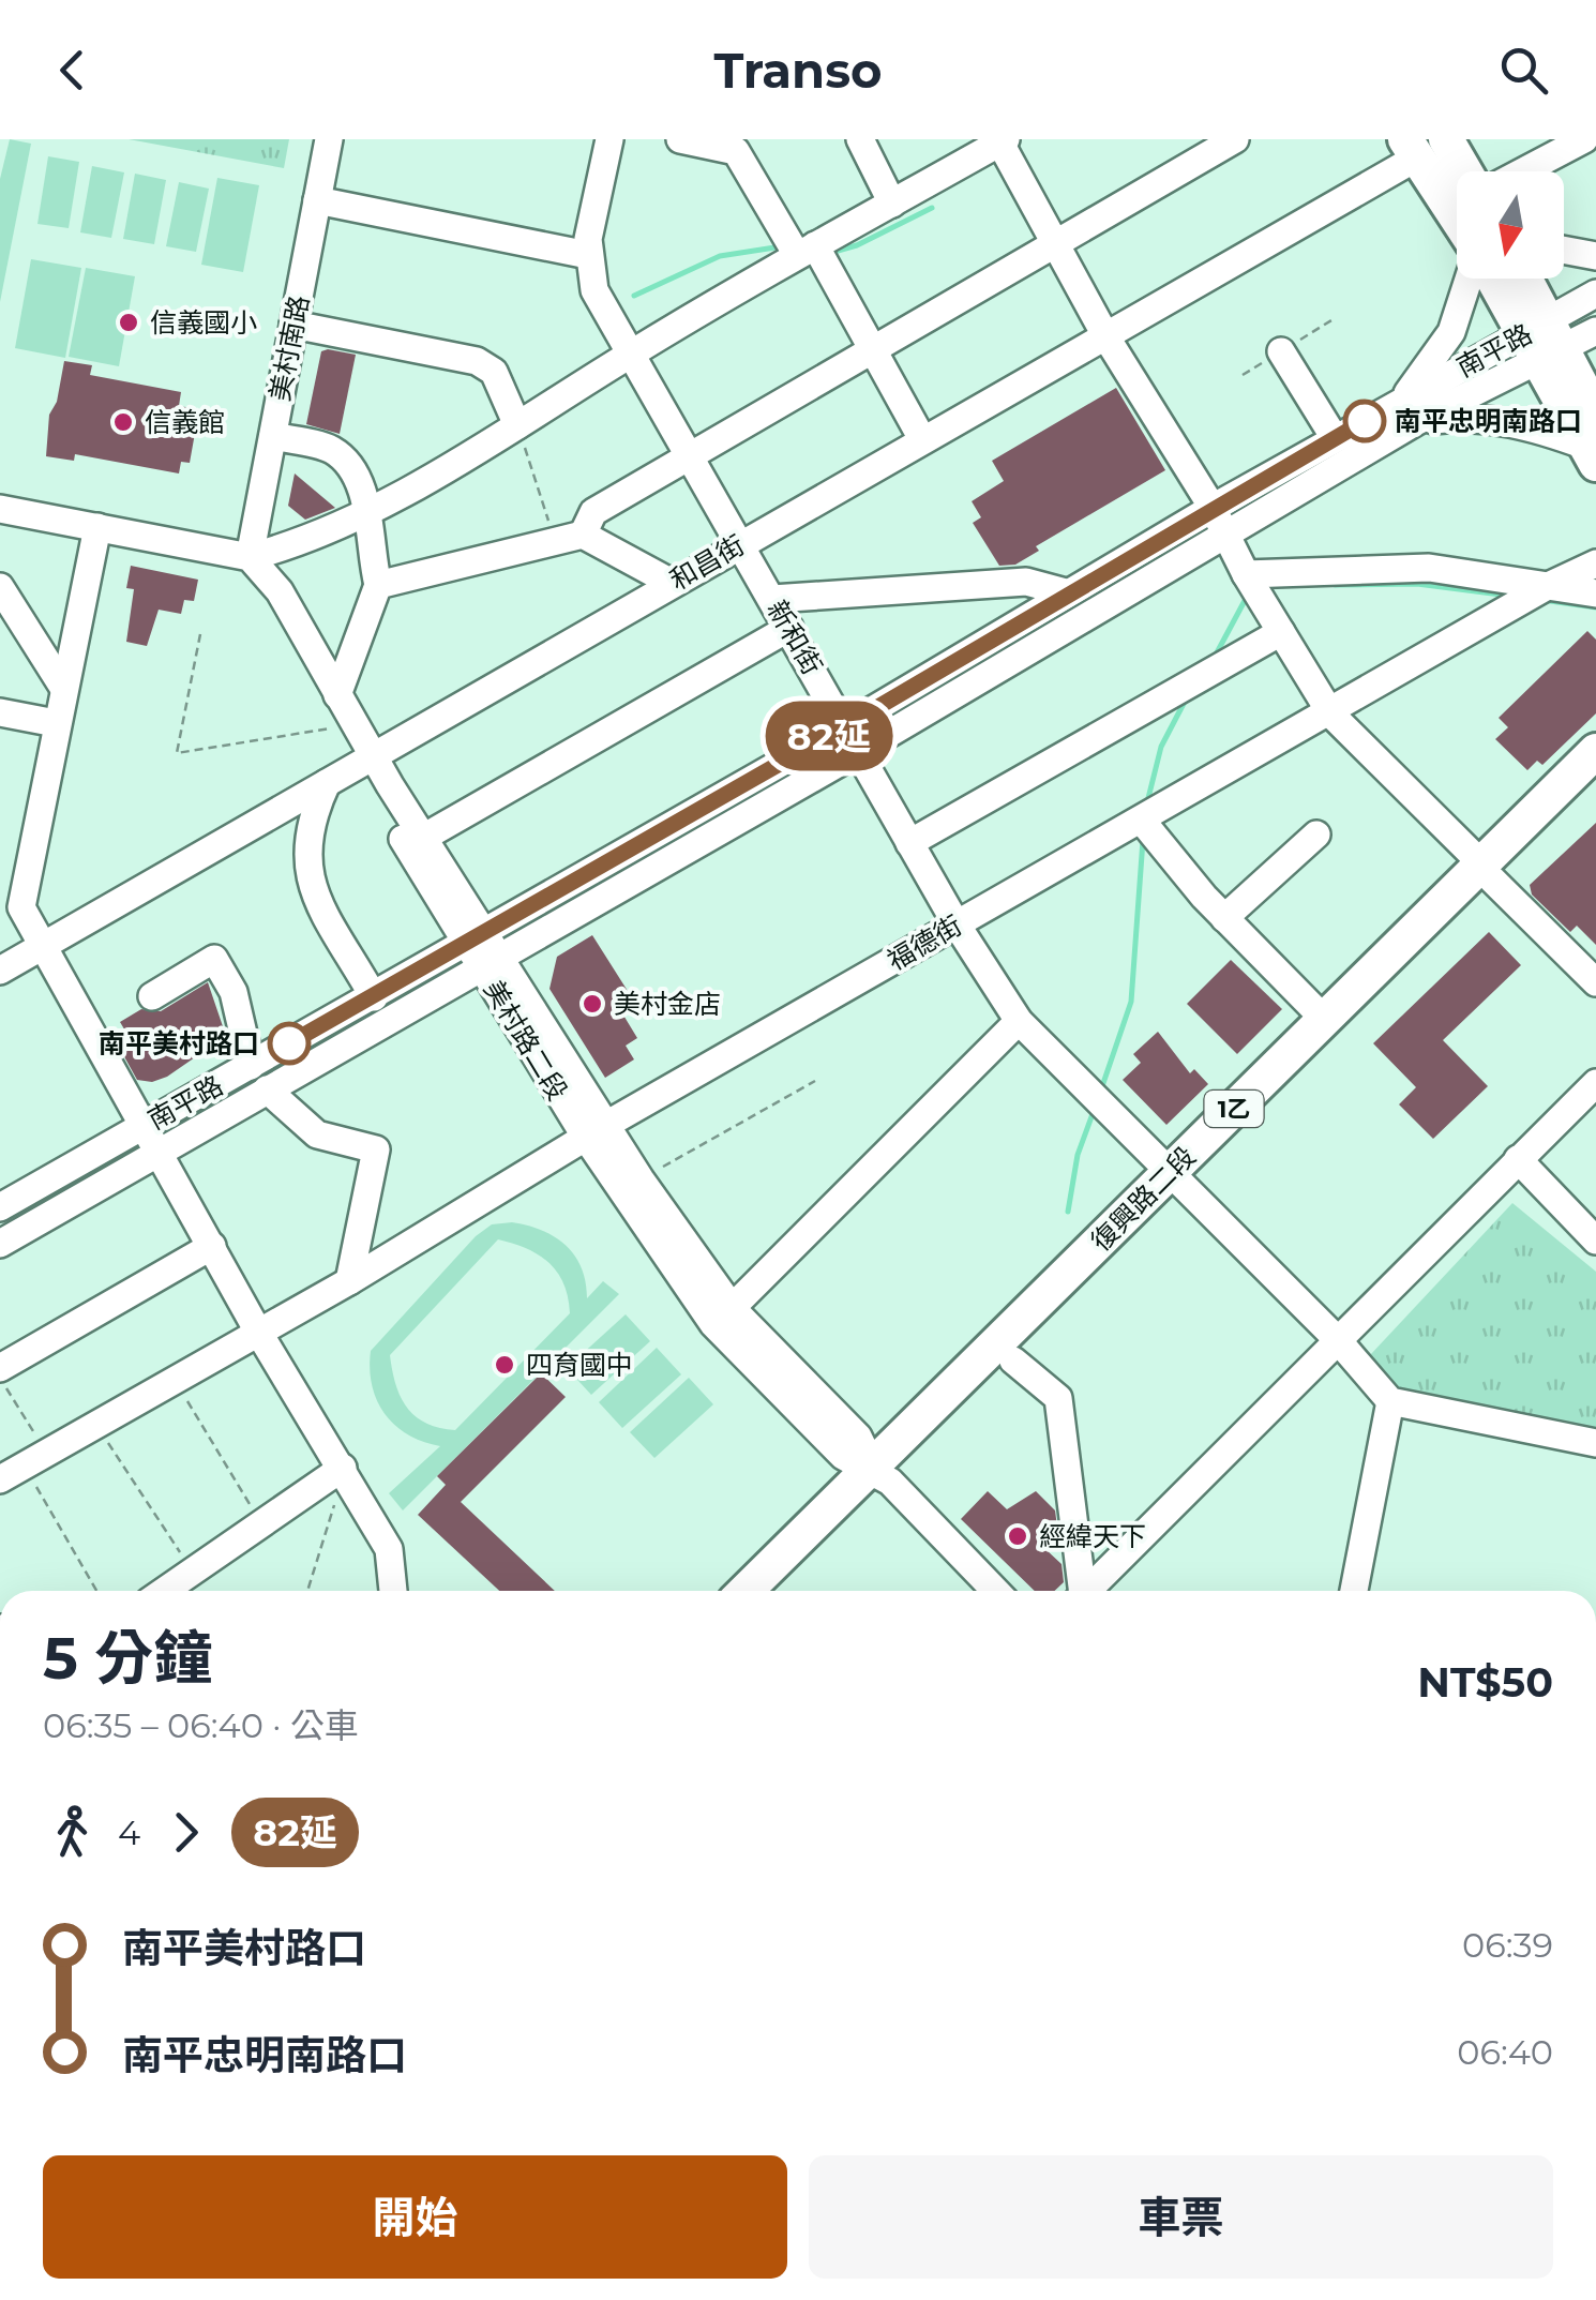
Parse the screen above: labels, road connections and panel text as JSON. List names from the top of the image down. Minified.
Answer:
{"streets":{"main road":["1乙","復興路二段"],"street":["美村南路","南平路","和昌街","新和街","福德街","美村路二段"]},"crossings":[["美村南路","美村路二段"],["南平路","新和街"],["南平路","美村路二段"],["和昌街","新和街"],["和昌街","美村路二段"],["新和街","福德街"],["新和街","復興路二段"],["福德街","美村路二段"],["美村路二段","復興路二段"]],"places":["信義國小","南平忠明南路口","信義館","美村金店","南平美村路口","四育國中","經緯天下"],"lines":["bus line 82延"],"north":"bottom","page":{"header":"Transo","on_map":"82延","heading":["5 分鐘","06:35 – 06:40 · 公車","NT$50"],"legs":["4","82延"],"list":[{"name":"南平美村路口","value":"06:39"},{"name":"南平忠明南路口","value":"06:40"}],"buttons":["開始","車票"]}}
